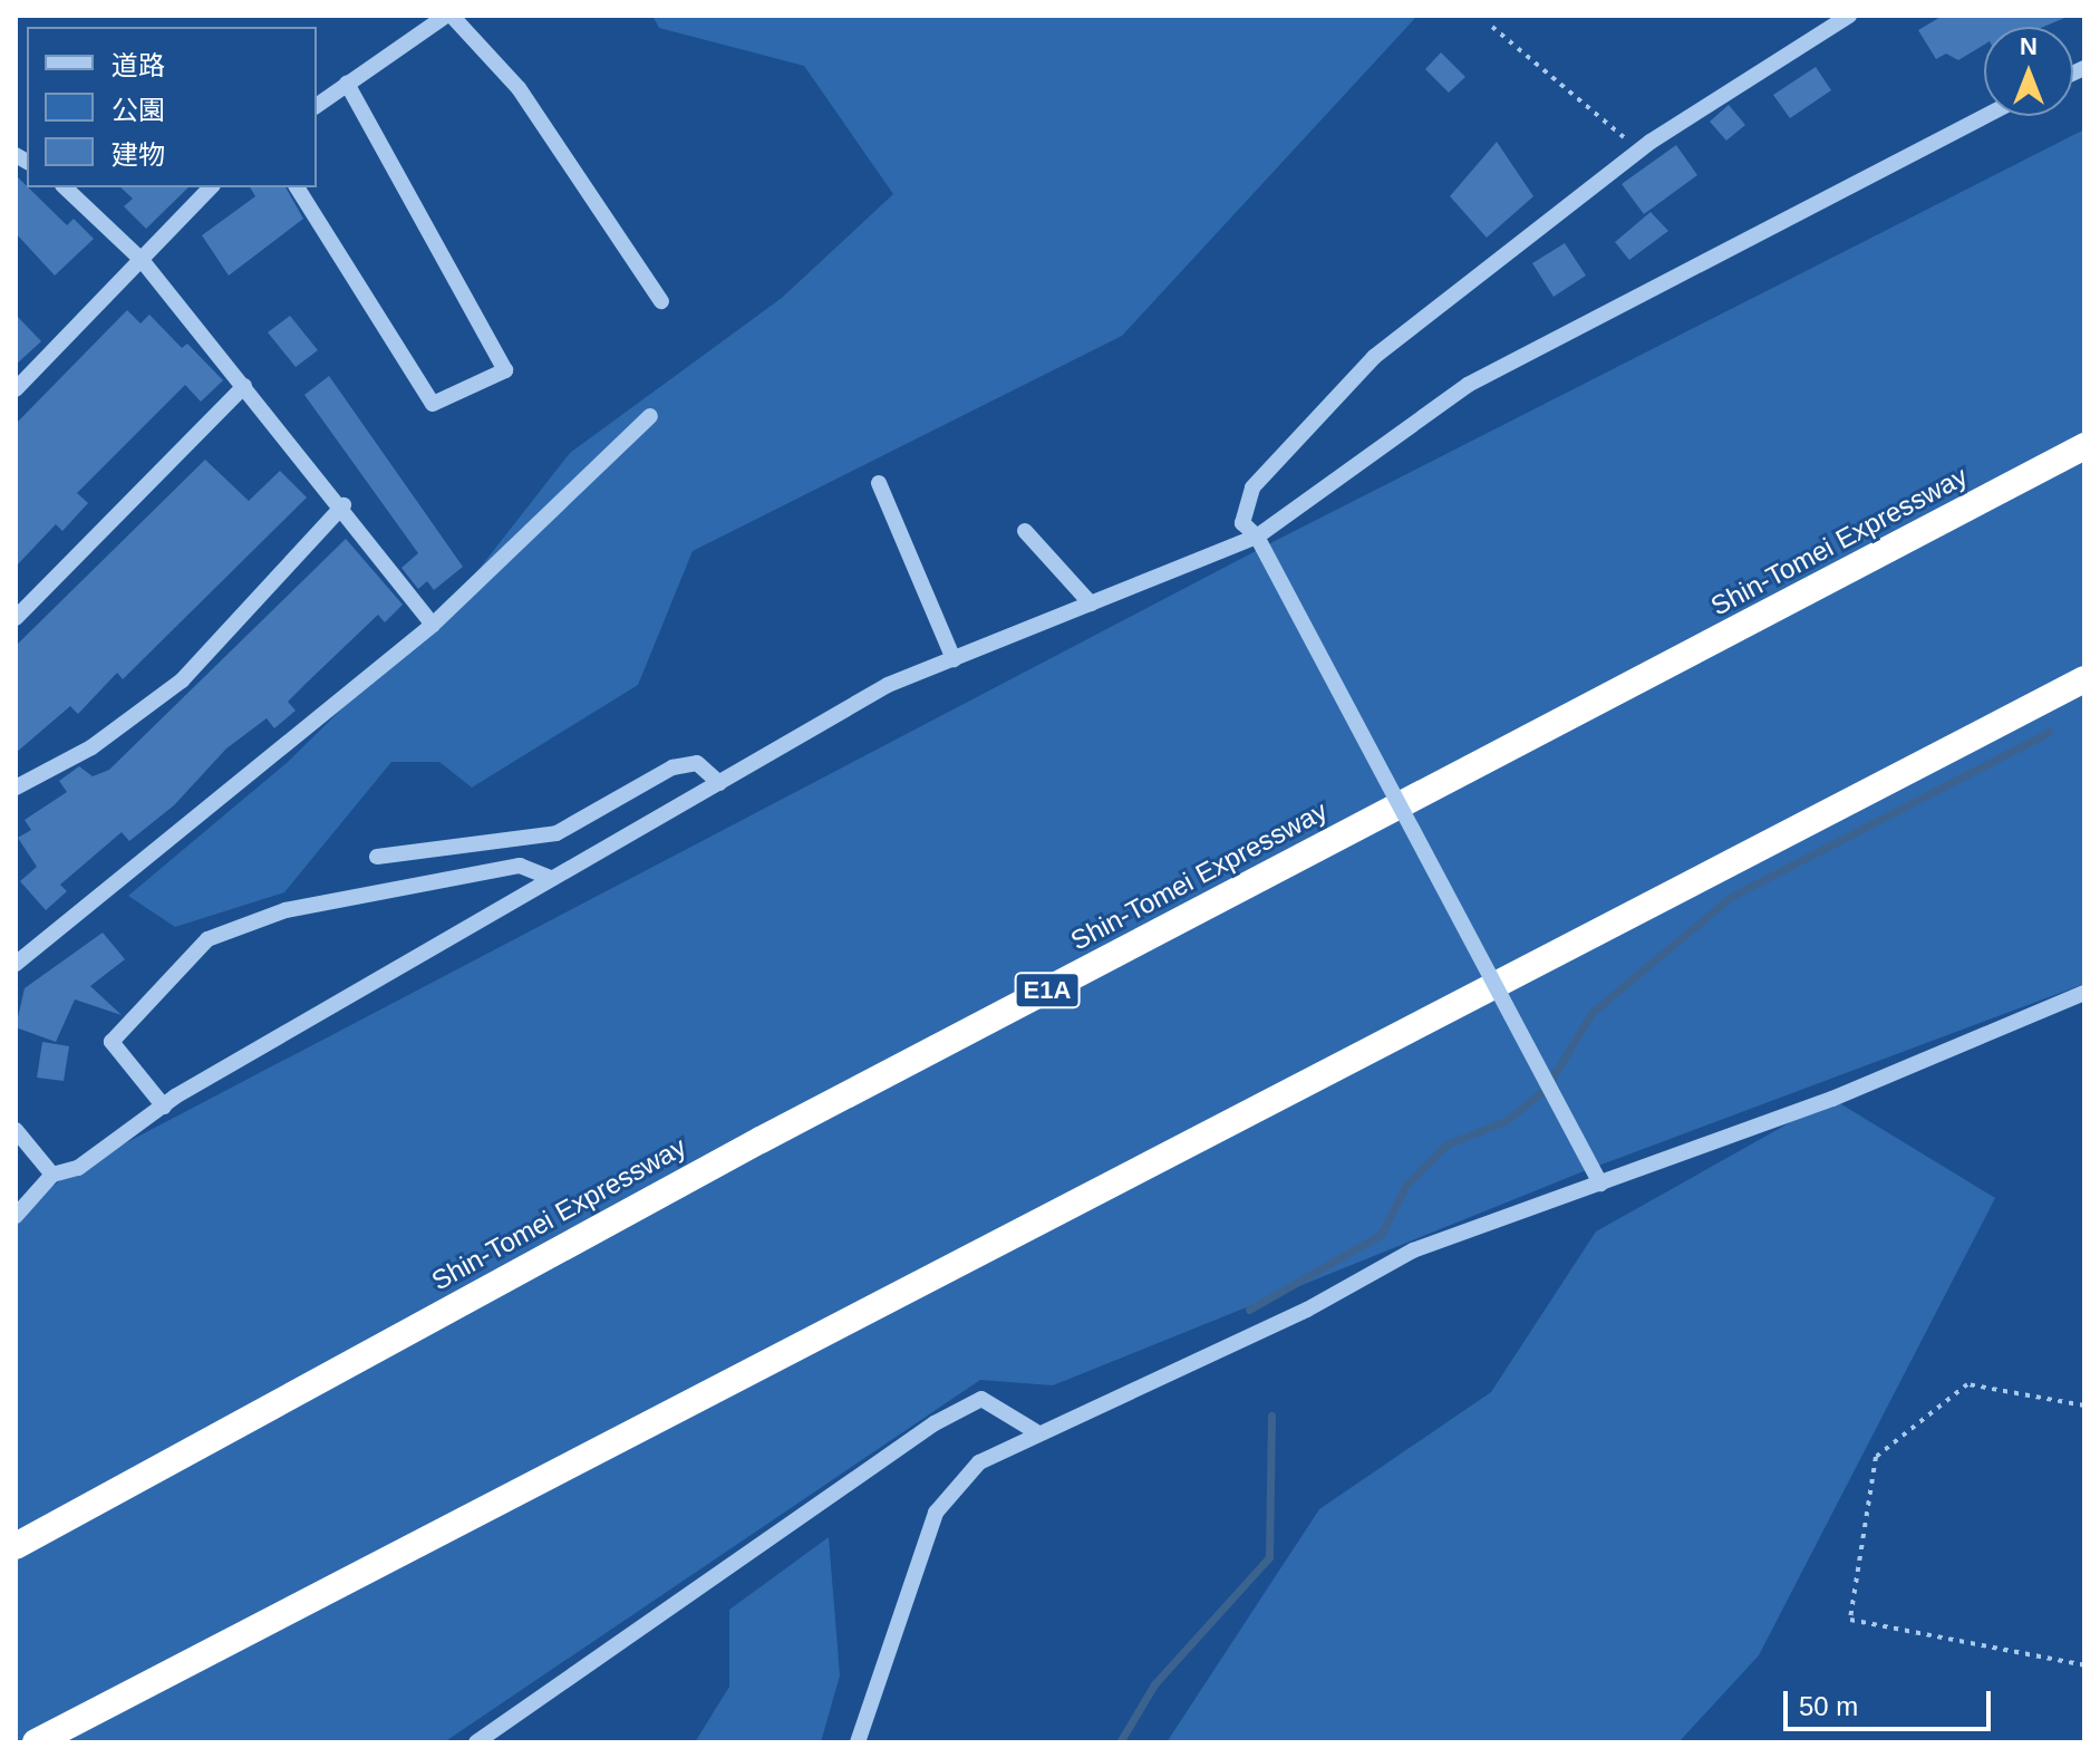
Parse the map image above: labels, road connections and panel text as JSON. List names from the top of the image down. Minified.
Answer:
{"streets":{"highway":["Shin-Tomei Expressway","E1A"]},"legend":["道路","公園","建物"],"scale_bar":"50 m","north":"top"}
